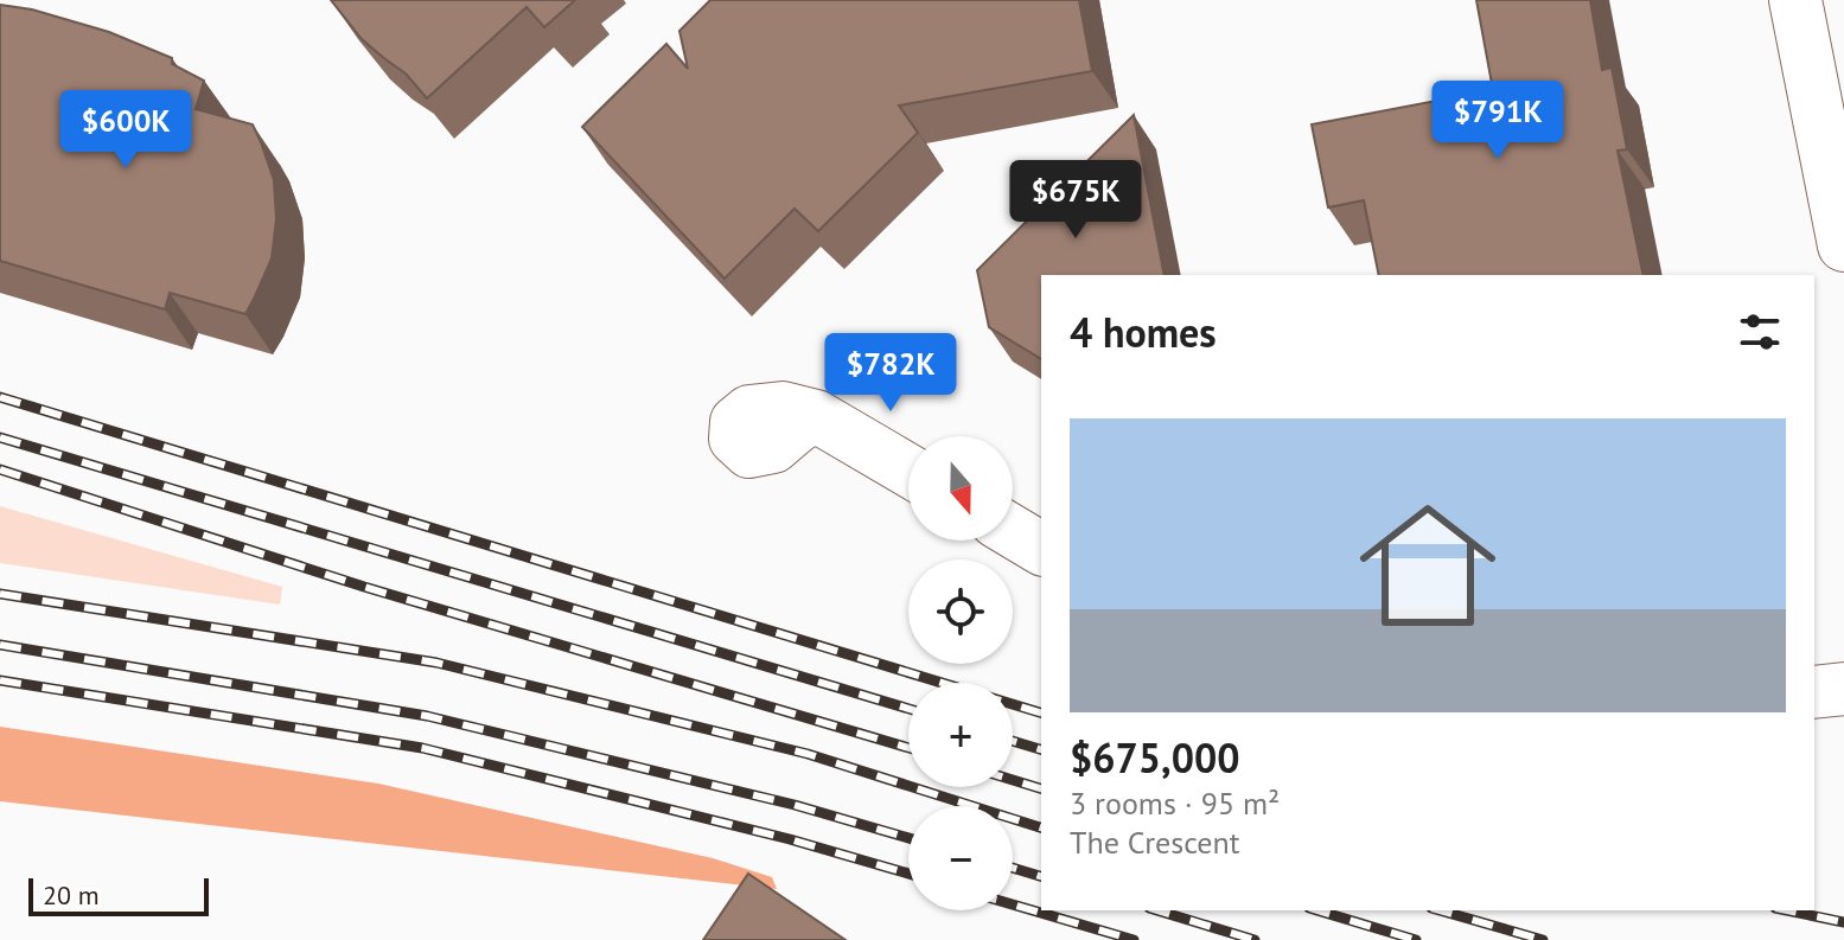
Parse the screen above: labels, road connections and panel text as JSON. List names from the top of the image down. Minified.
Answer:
{"scale_bar":"20 m","north":"bottom","page":{"price":["$791K","$600K","$675K","$782K"],"heading":"4 homes","list":[{"name":"$675,000","note":"3 rooms · 95 m² · The Crescent"}],"map_buttons":["+","−"],"scale":"20 m"}}
